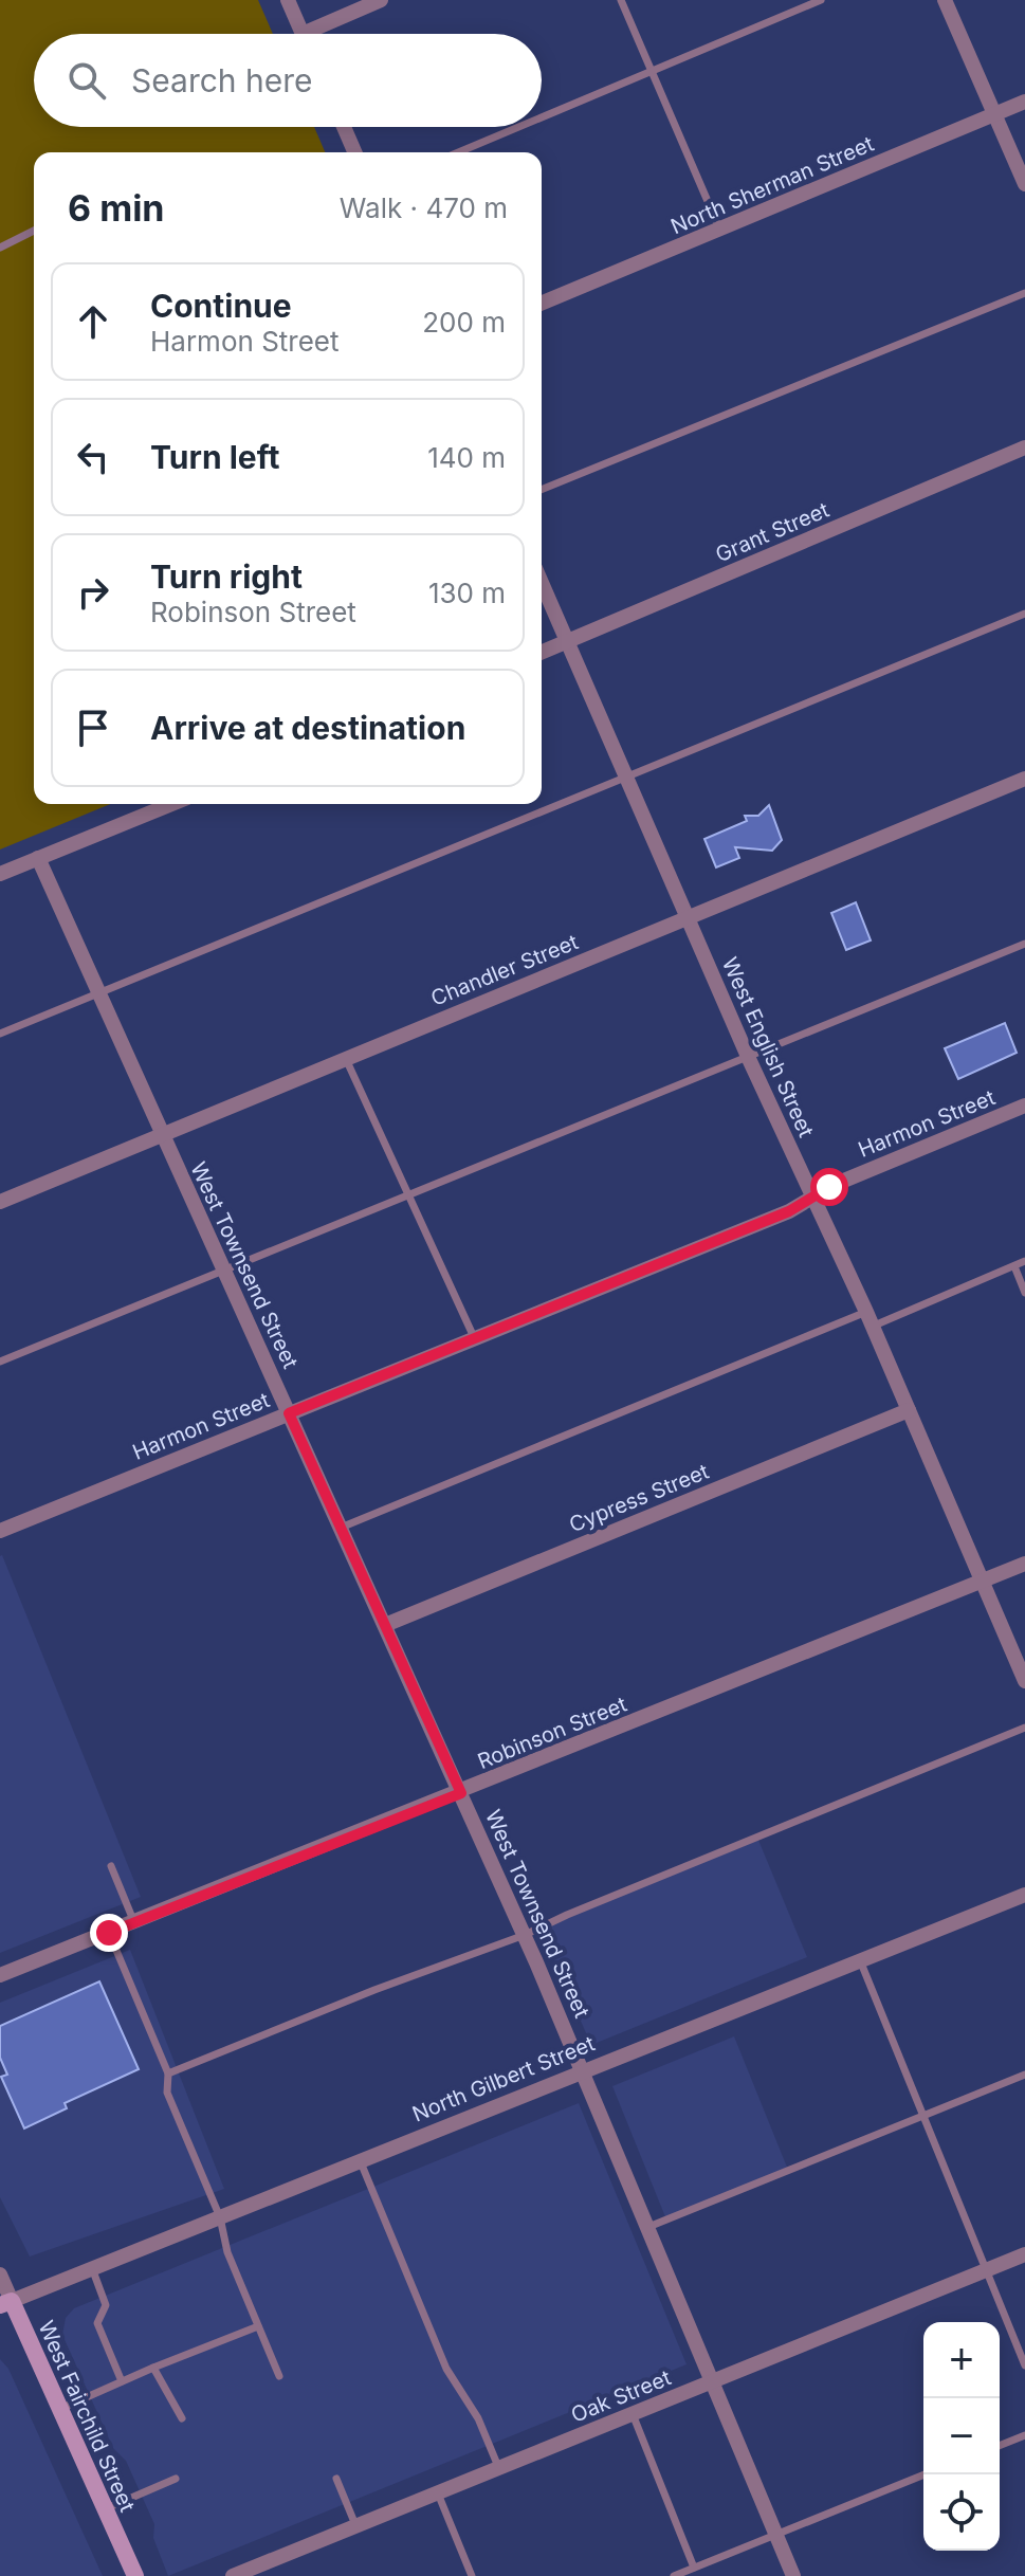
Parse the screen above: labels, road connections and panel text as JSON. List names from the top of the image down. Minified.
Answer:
{"streets":{"main road":["West Fairchild Street"],"street":["North Sherman Street","Grant Street","Chandler Street","West English Street","Harmon Street","West Townsend Street","Cypress Street","Robinson Street","North Gilbert Street","Oak Street"]},"crossings":[["Grant Street","West English Street"],["Chandler Street","West English Street"],["Chandler Street","West Townsend Street"],["West English Street","Harmon Street"],["West English Street","Cypress Street"],["West English Street","Robinson Street"],["Harmon Street","West Townsend Street"],["West Townsend Street","Cypress Street"],["West Townsend Street","Robinson Street"],["West Townsend Street","North Gilbert Street"],["West Townsend Street","Oak Street"],["North Gilbert Street","West Fairchild Street"]],"page":{"search":"Search here","heading":["6 min","Walk · 470 m"],"list":[["Continue","Harmon Street","200 m"],["Turn left","140 m"],["Turn right","Robinson Street","130 m"],"Arrive at destination"],"map_buttons":["+","−"]}}
